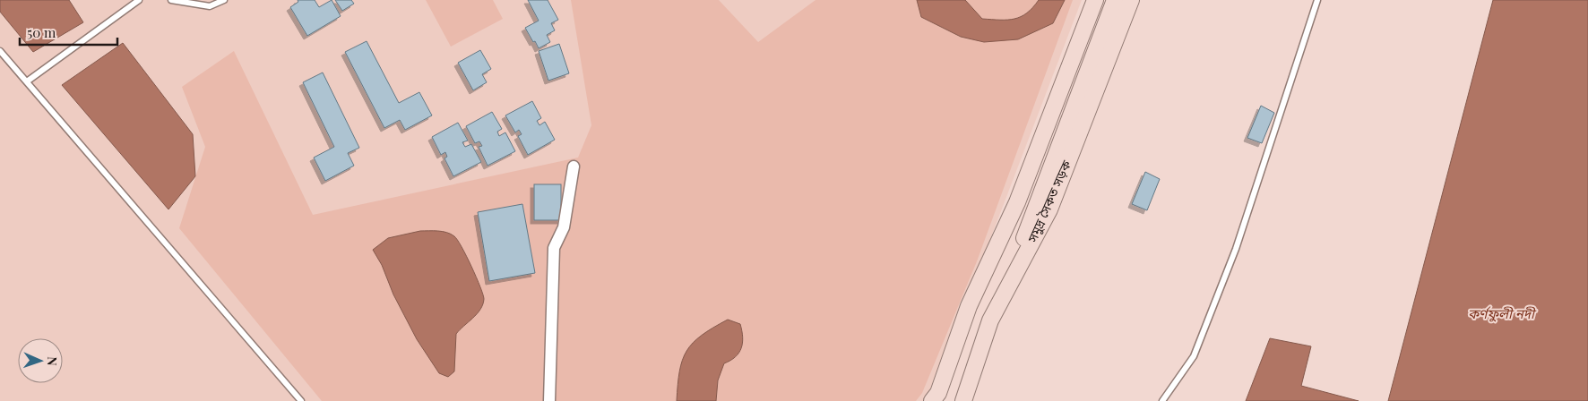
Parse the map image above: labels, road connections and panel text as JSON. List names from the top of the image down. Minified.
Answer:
{"streets":{"main road":["সমুদ্র সৈকত সড়ক"]},"water":["কর্ণফুলী নদী"],"scale_bar":"50 m","north":"right"}
